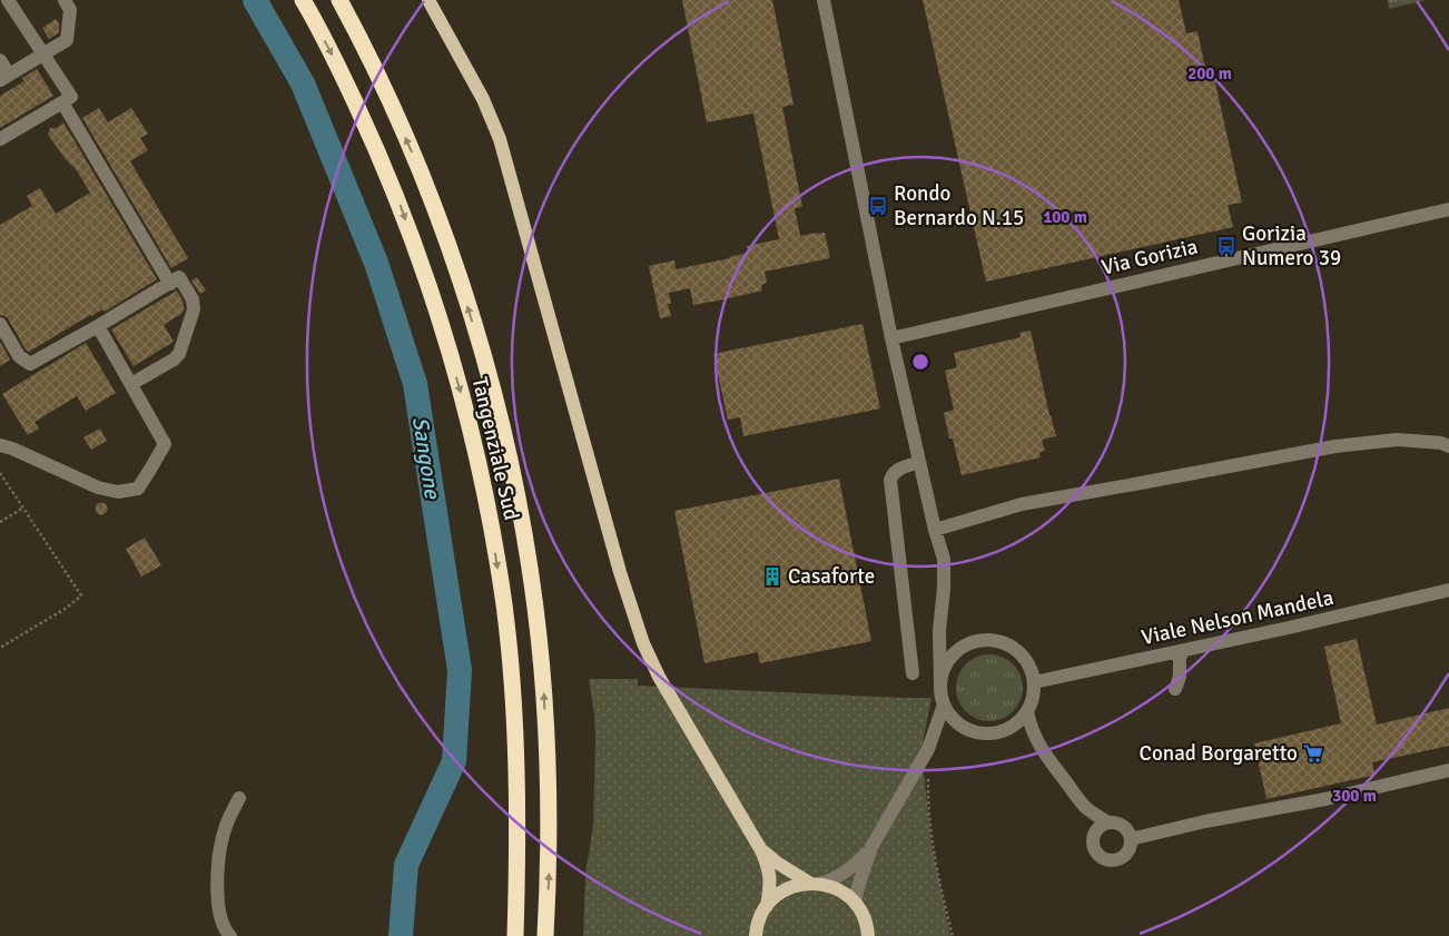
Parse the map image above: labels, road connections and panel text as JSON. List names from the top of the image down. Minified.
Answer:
{"streets":{"highway":["Tangenziale Sud"],"street":["Via Gorizia","Viale Nelson Mandela"]},"water":["Sangone"],"places":{"bus stop":["Rondo Bernardo N.15","Gorizia Numero 39"],"building":["Casaforte"],"supermarket":["Conad Borgaretto"]},"rings":["200 m","100 m","300 m"]}
